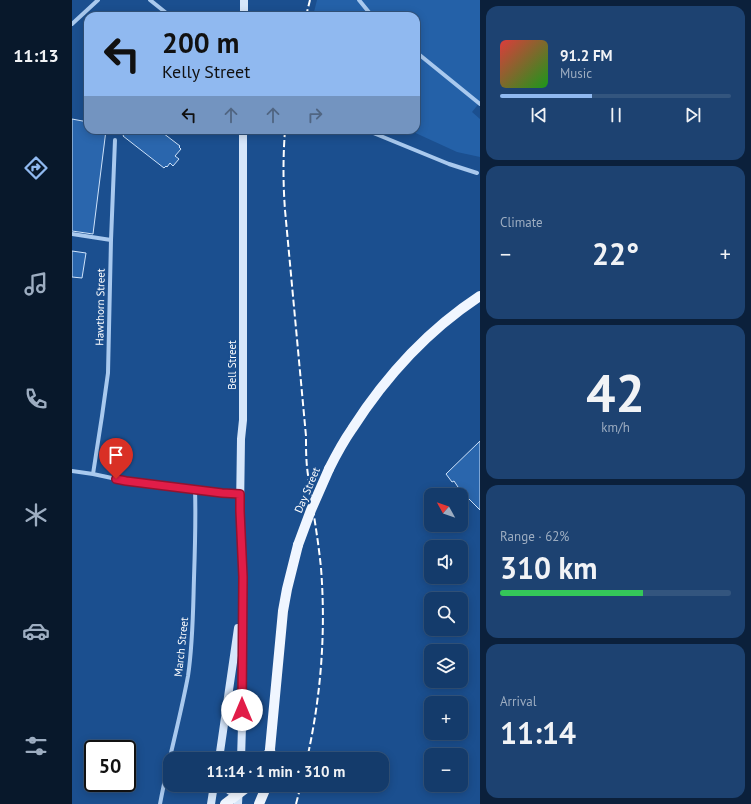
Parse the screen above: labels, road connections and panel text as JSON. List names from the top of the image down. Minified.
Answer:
{"streets":{"main road":["Bell Street","Day Street"],"street":["Hawthorn Street","March Street"]},"north":"top left","page":{"tabs":"11:13","turn":["200 m","Kelly Street"],"song":["91.2 FM","Music"],"tile":["Climate",["42","km/h"],["Range · 62%","310 km"],["Arrival","11:14"]],"heat":["−","22°","+"],"map_buttons":["+","−"],"limit":"50","trip":"11:14 · 1 min · 310 m"}}
